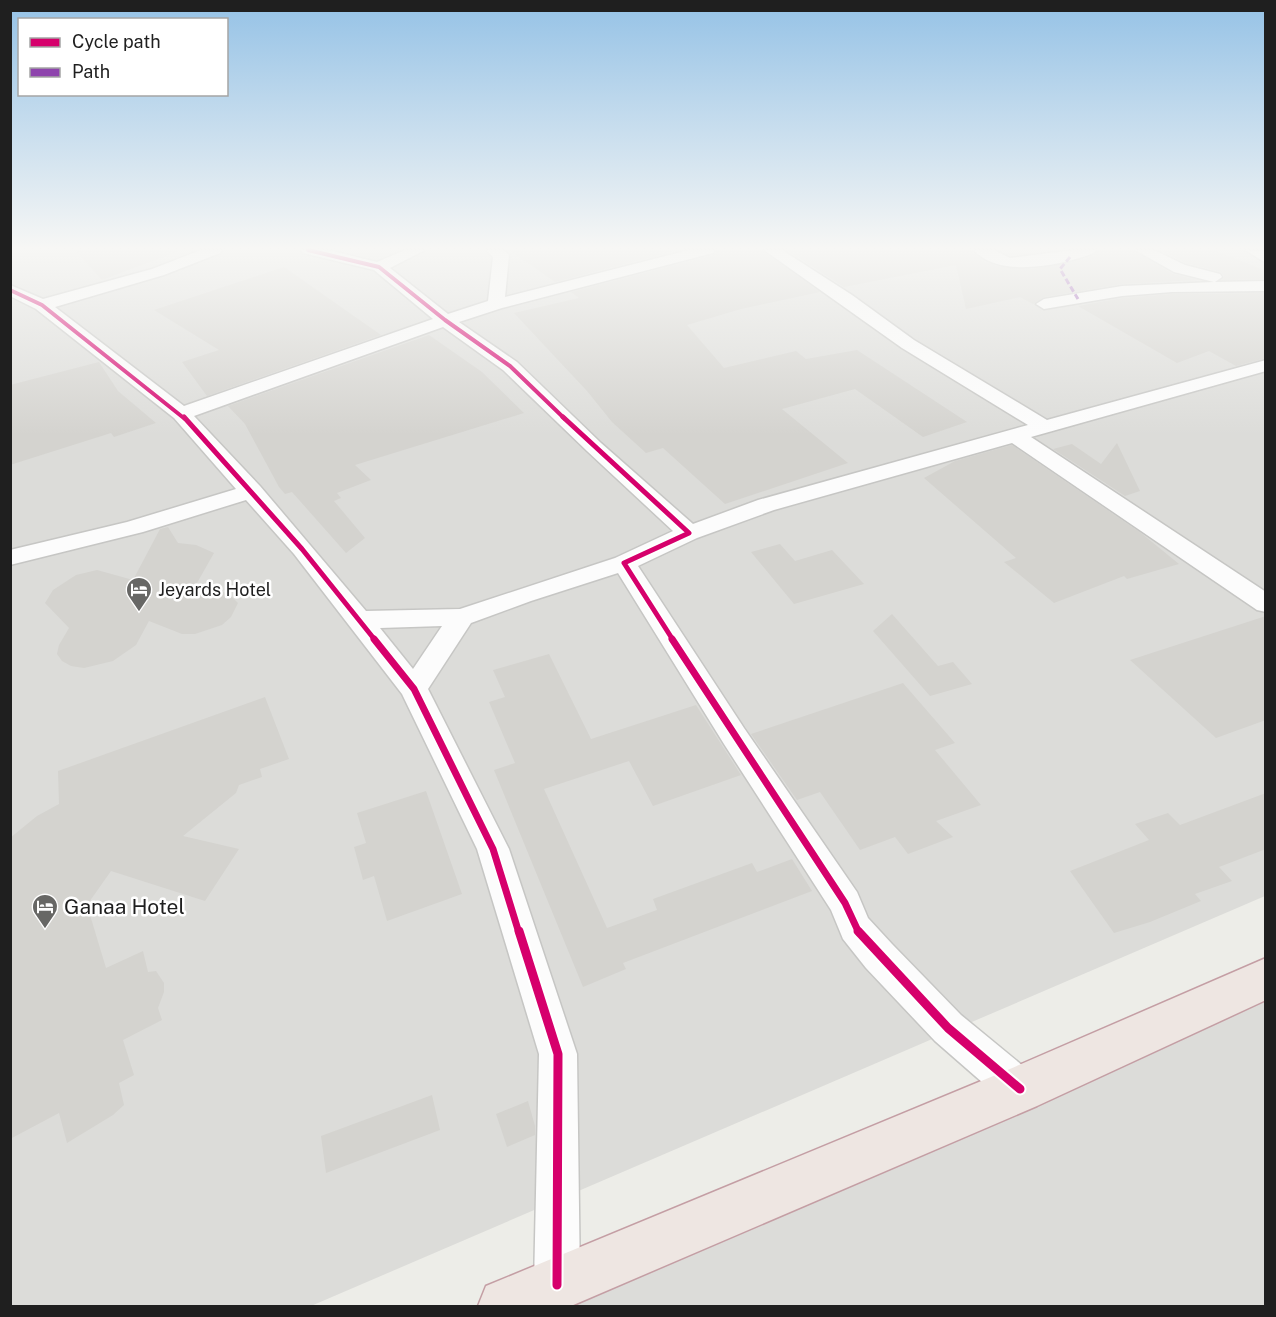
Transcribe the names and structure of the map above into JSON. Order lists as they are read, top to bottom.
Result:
{
  "places": {
    "hotel": ["Jeyards Hotel", "Ganaa Hotel"]
  },
  "legend": ["Cycle path", "Path"]
}
